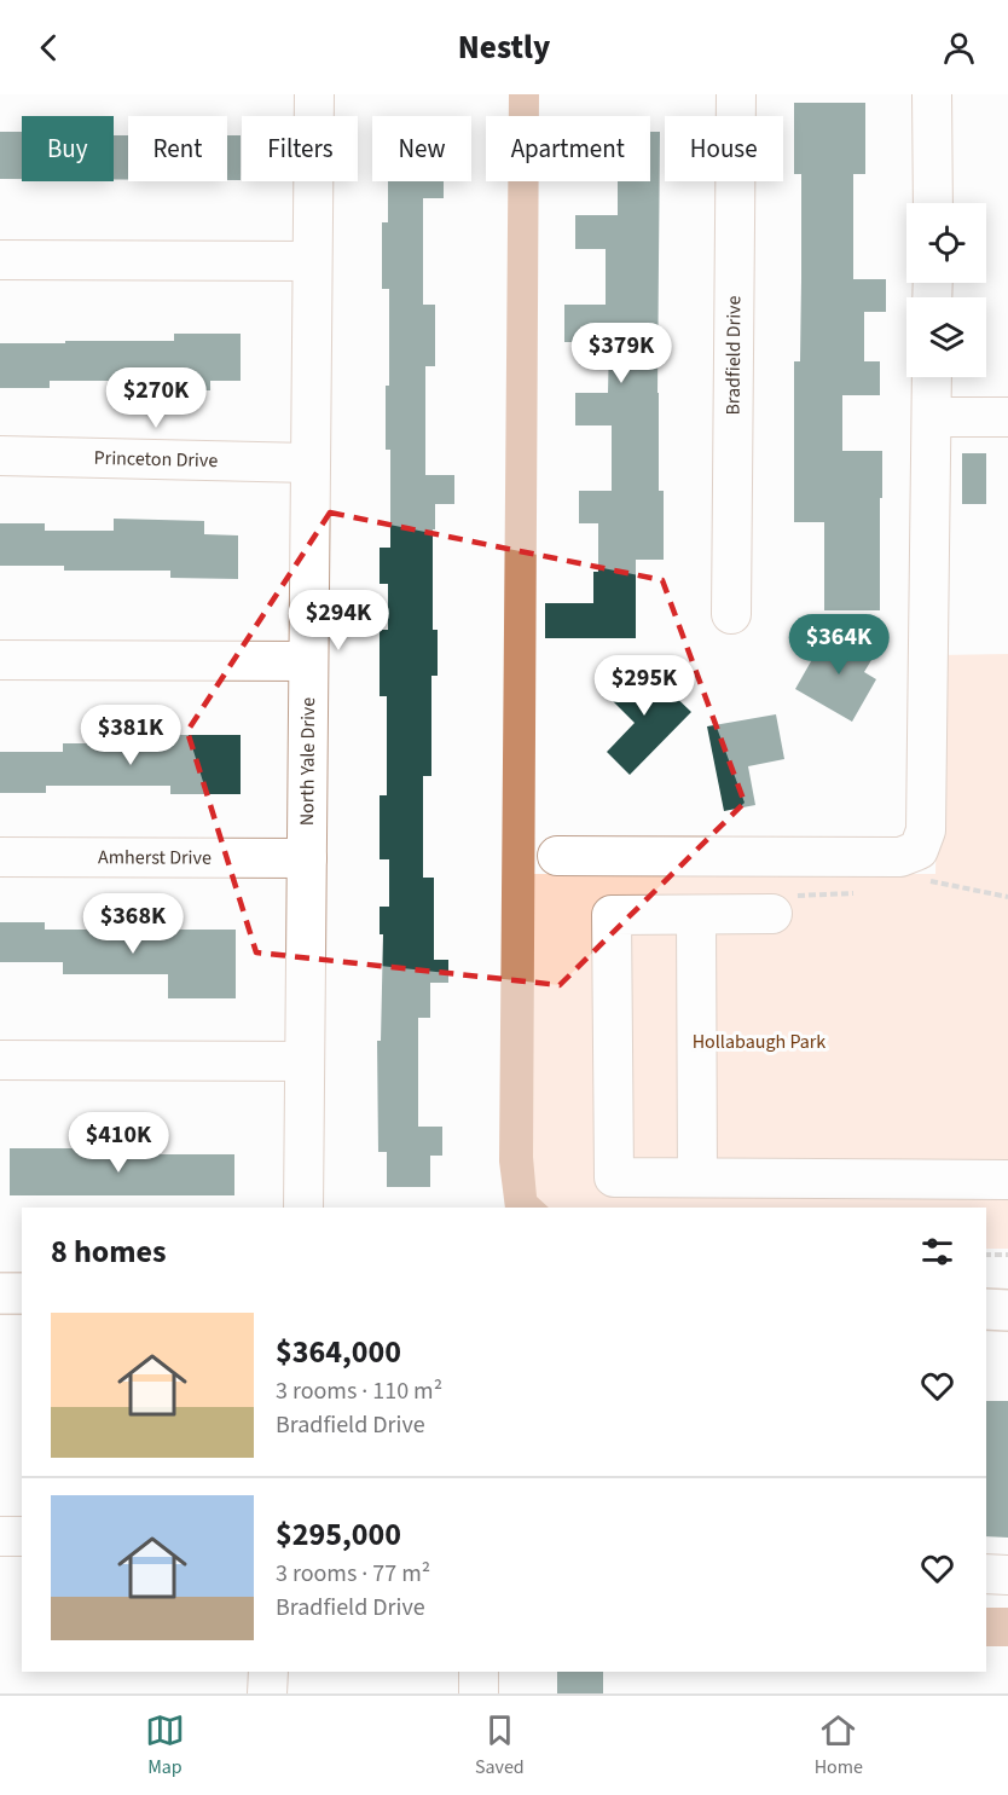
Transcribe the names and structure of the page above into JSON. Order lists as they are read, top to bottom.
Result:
{
  "streets": {
    "street": [
      "Bradfield Drive",
      "Princeton Drive",
      "North Yale Drive",
      "Amherst Drive"
    ]
  },
  "crossings": [
    ["Princeton Drive", "North Yale Drive"],
    ["North Yale Drive", "Amherst Drive"]
  ],
  "parks": ["Hollabaugh Park"],
  "page": {
    "header": "Nestly",
    "chip": [
      "Buy",
      "Rent",
      "Filters",
      "New",
      "Apartment",
      "House"
    ],
    "price": [
      "$379K",
      "$270K",
      "$294K",
      "$364K",
      "$295K",
      "$381K",
      "$368K",
      "$410K"
    ],
    "heading": "8 homes",
    "list": [
      {
        "name": "$364,000",
        "note": "3 rooms · 110 m² · Bradfield Drive"
      },
      {
        "name": "$295,000",
        "note": "3 rooms · 77 m² · Bradfield Drive"
      }
    ],
    "tabs": ["Map", "Saved", "Home"]
  }
}
